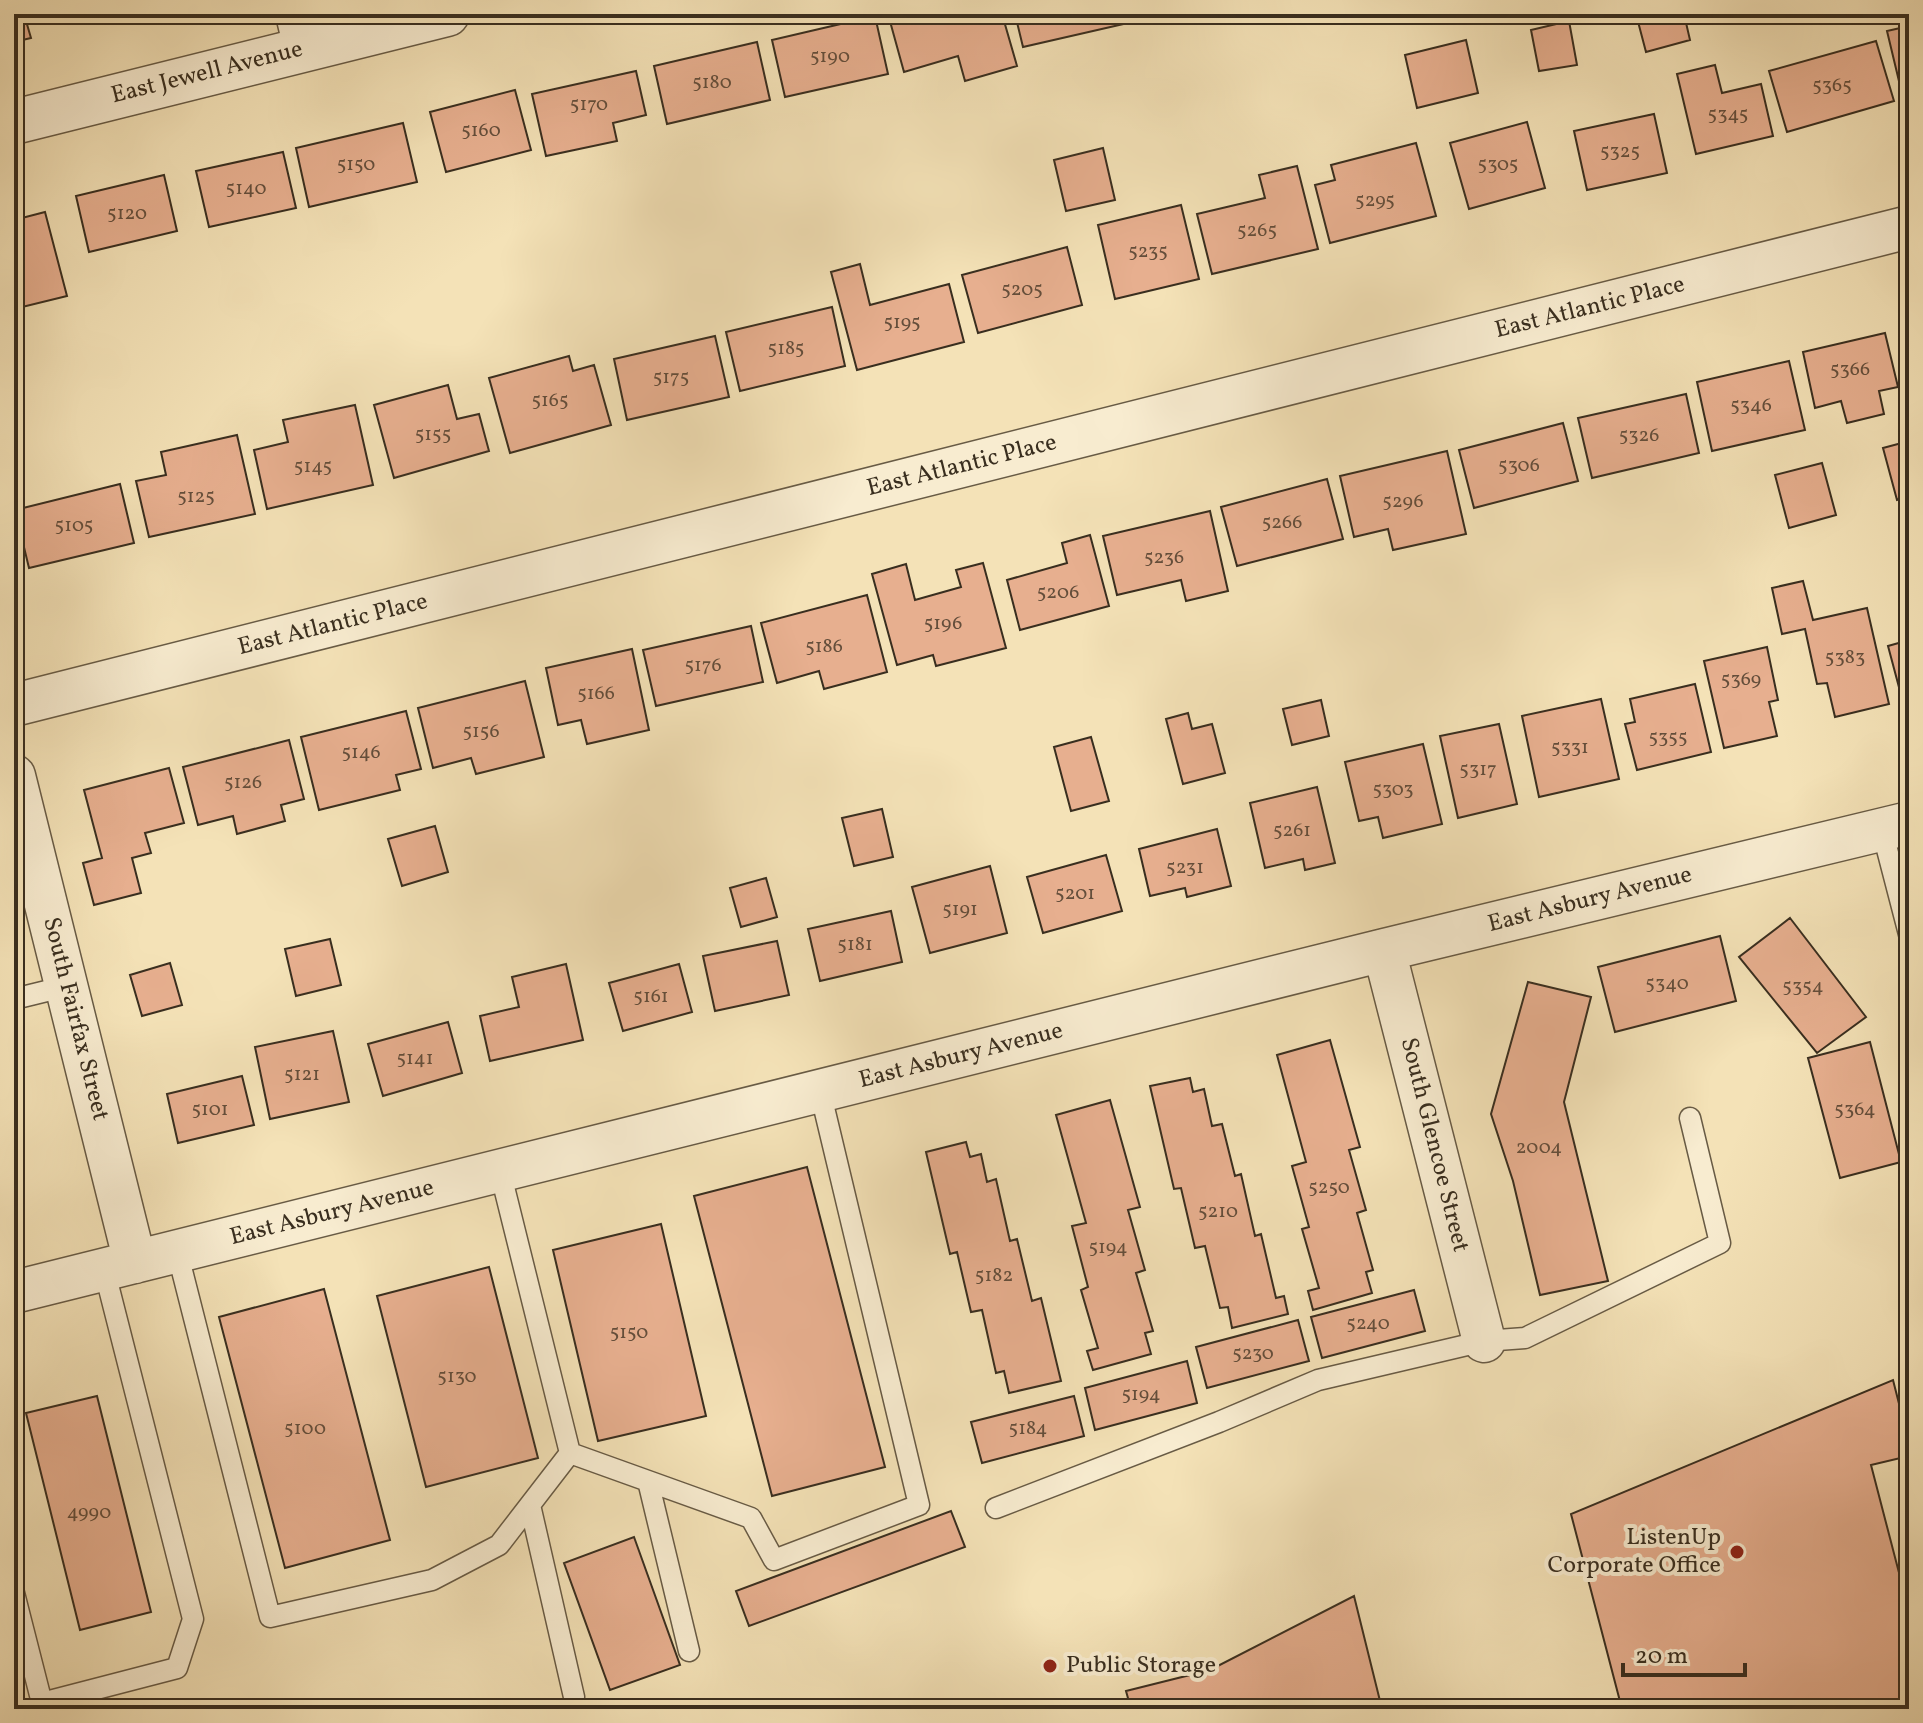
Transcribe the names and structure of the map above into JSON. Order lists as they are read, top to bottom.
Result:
{
  "streets": {
    "street": [
      "East Jewell Avenue",
      "East Atlantic Place",
      "East Asbury Avenue",
      "South Fairfax Street",
      "South Glencoe Street"
    ]
  },
  "crossings": [
    ["East Asbury Avenue", "South Fairfax Street"],
    ["East Asbury Avenue", "South Glencoe Street"]
  ],
  "places": ["ListenUp Corporate Office", "Public Storage"],
  "house_numbers": [
    "5190",
    "5180",
    "5365",
    "5170",
    "5345",
    "5160",
    "5325",
    "5150",
    "5305",
    "5140",
    "5295",
    "5120",
    "5265",
    "5235",
    "5205",
    "5195",
    "5185",
    "5366",
    "5175",
    "5165",
    "5346",
    "5155",
    "5326",
    "5306",
    "5145",
    "5125",
    "5296",
    "5266",
    "5105",
    "5236",
    "5206",
    "5196",
    "5186",
    "5383",
    "5176",
    "5369",
    "5166",
    "5156",
    "5355",
    "5331",
    "5146",
    "5317",
    "5126",
    "5303",
    "5261",
    "5231",
    "5201",
    "5191",
    "5181",
    "5340",
    "5354",
    "5161",
    "5141",
    "5121",
    "5101",
    "5364",
    "2004",
    "5250",
    "5210",
    "5194",
    "5182",
    "5240",
    "5150",
    "5230",
    "5130",
    "5194",
    "5100",
    "5184",
    "4990"
  ],
  "scale_bar": "20 m"
}
